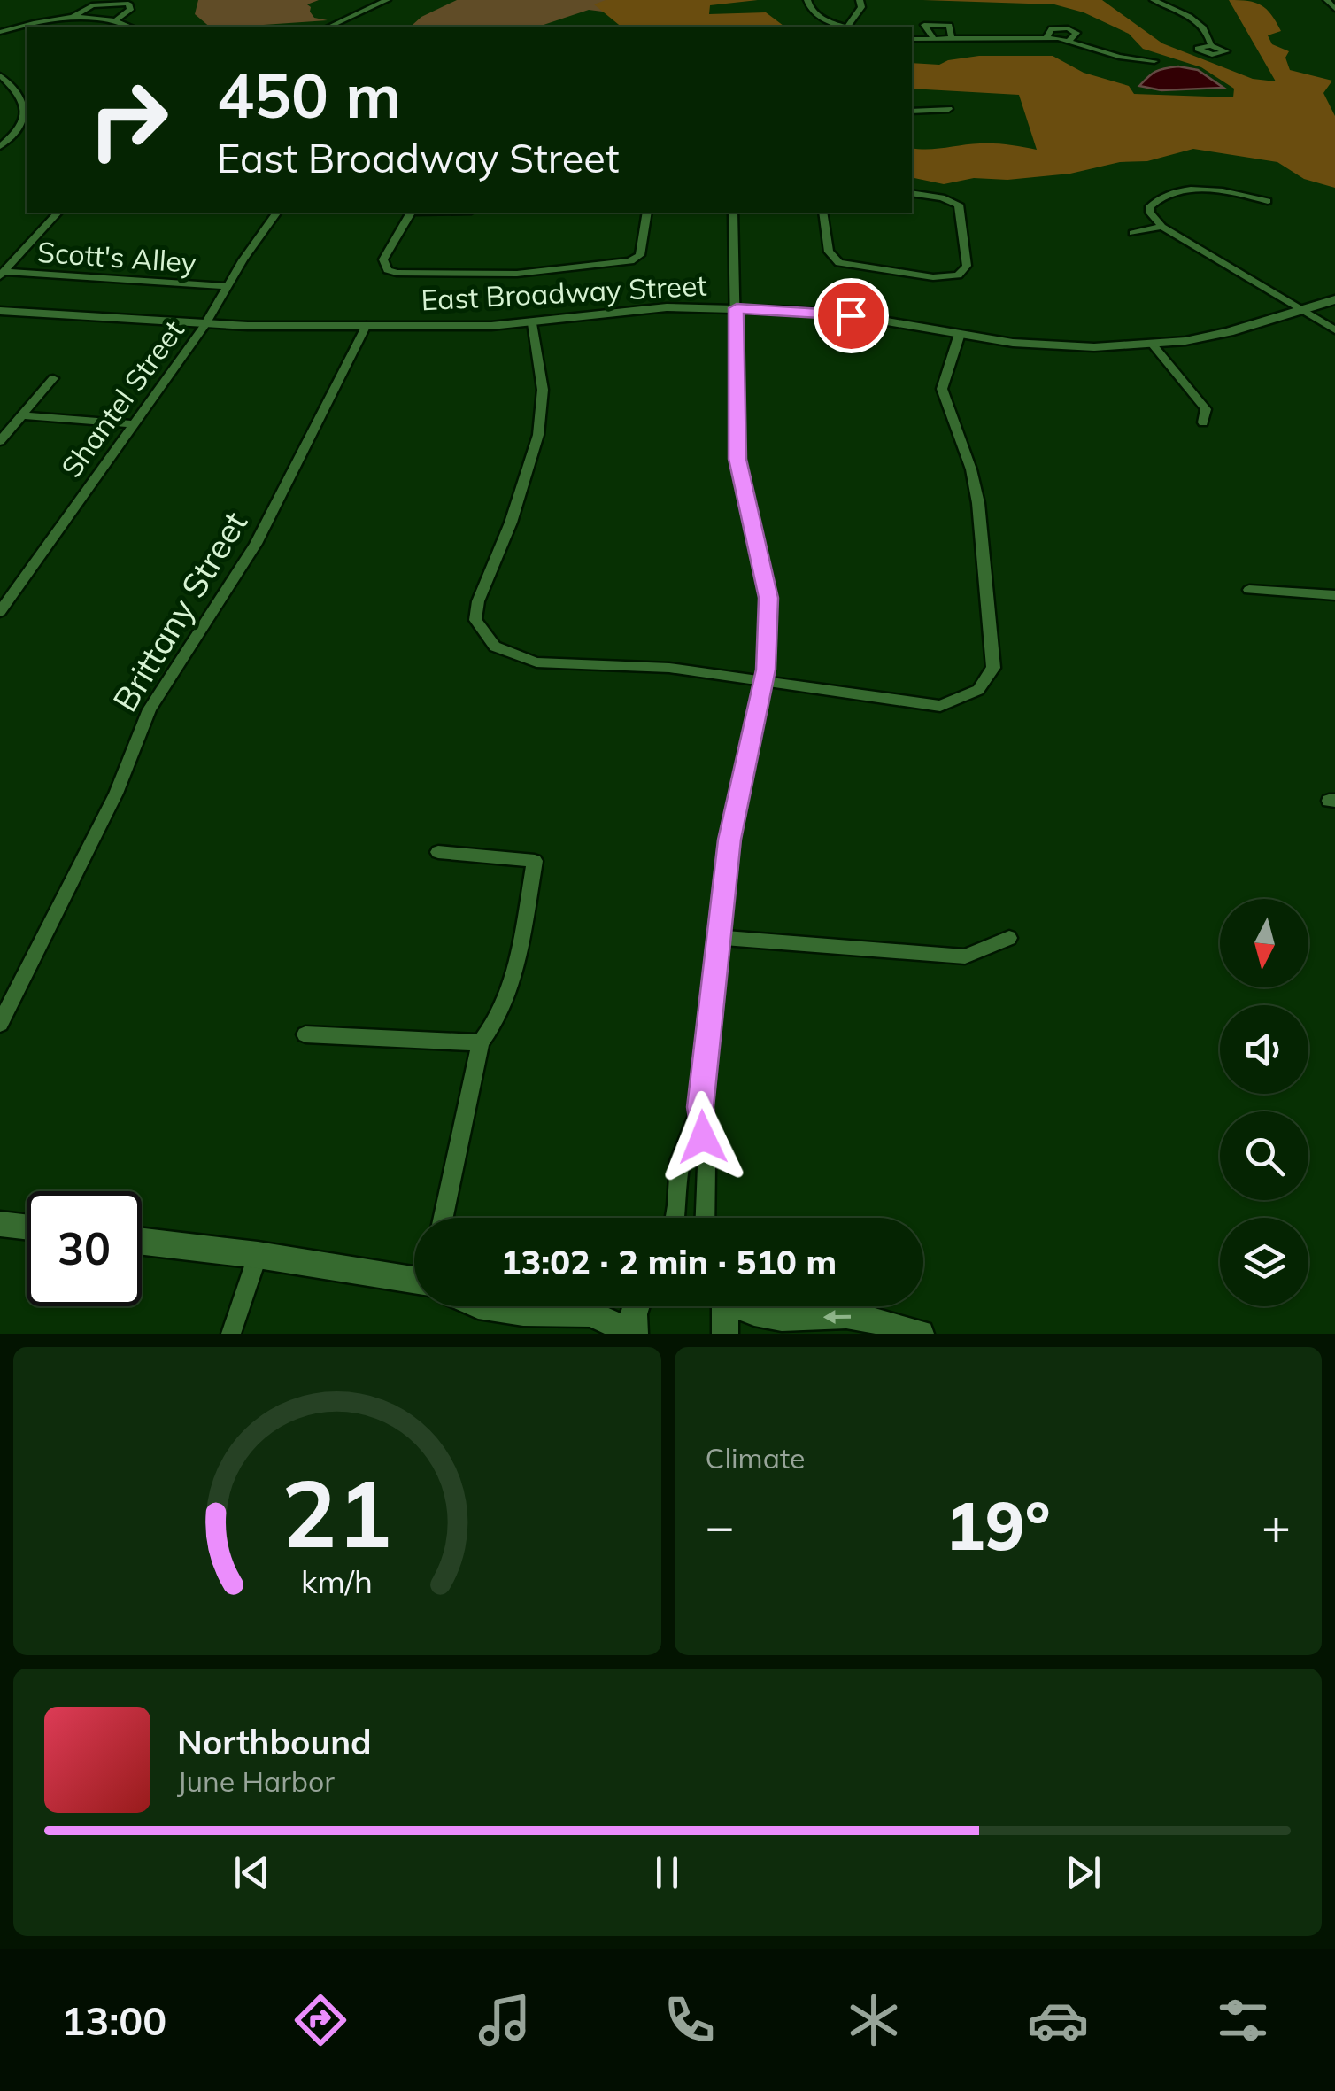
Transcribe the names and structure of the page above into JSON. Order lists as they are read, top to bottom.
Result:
{
  "streets": {
    "street": [
      "Scott's Alley",
      "East Broadway Street",
      "Shantel Street",
      "Brittany Street"
    ]
  },
  "crossings": [
    ["Scott's Alley", "Shantel Street"],
    ["East Broadway Street", "Shantel Street"],
    ["East Broadway Street", "Brittany Street"]
  ],
  "north": "bottom",
  "page": {
    "turn": ["450 m", "East Broadway Street"],
    "limit": "30",
    "trip": "13:02 · 2 min · 510 m",
    "tile": "Climate",
    "heat": ["−", "19°", "+"],
    "song": ["Northbound", "June Harbor"],
    "tabs": "13:00",
    "gauge": ["21", "km/h"]
  }
}
